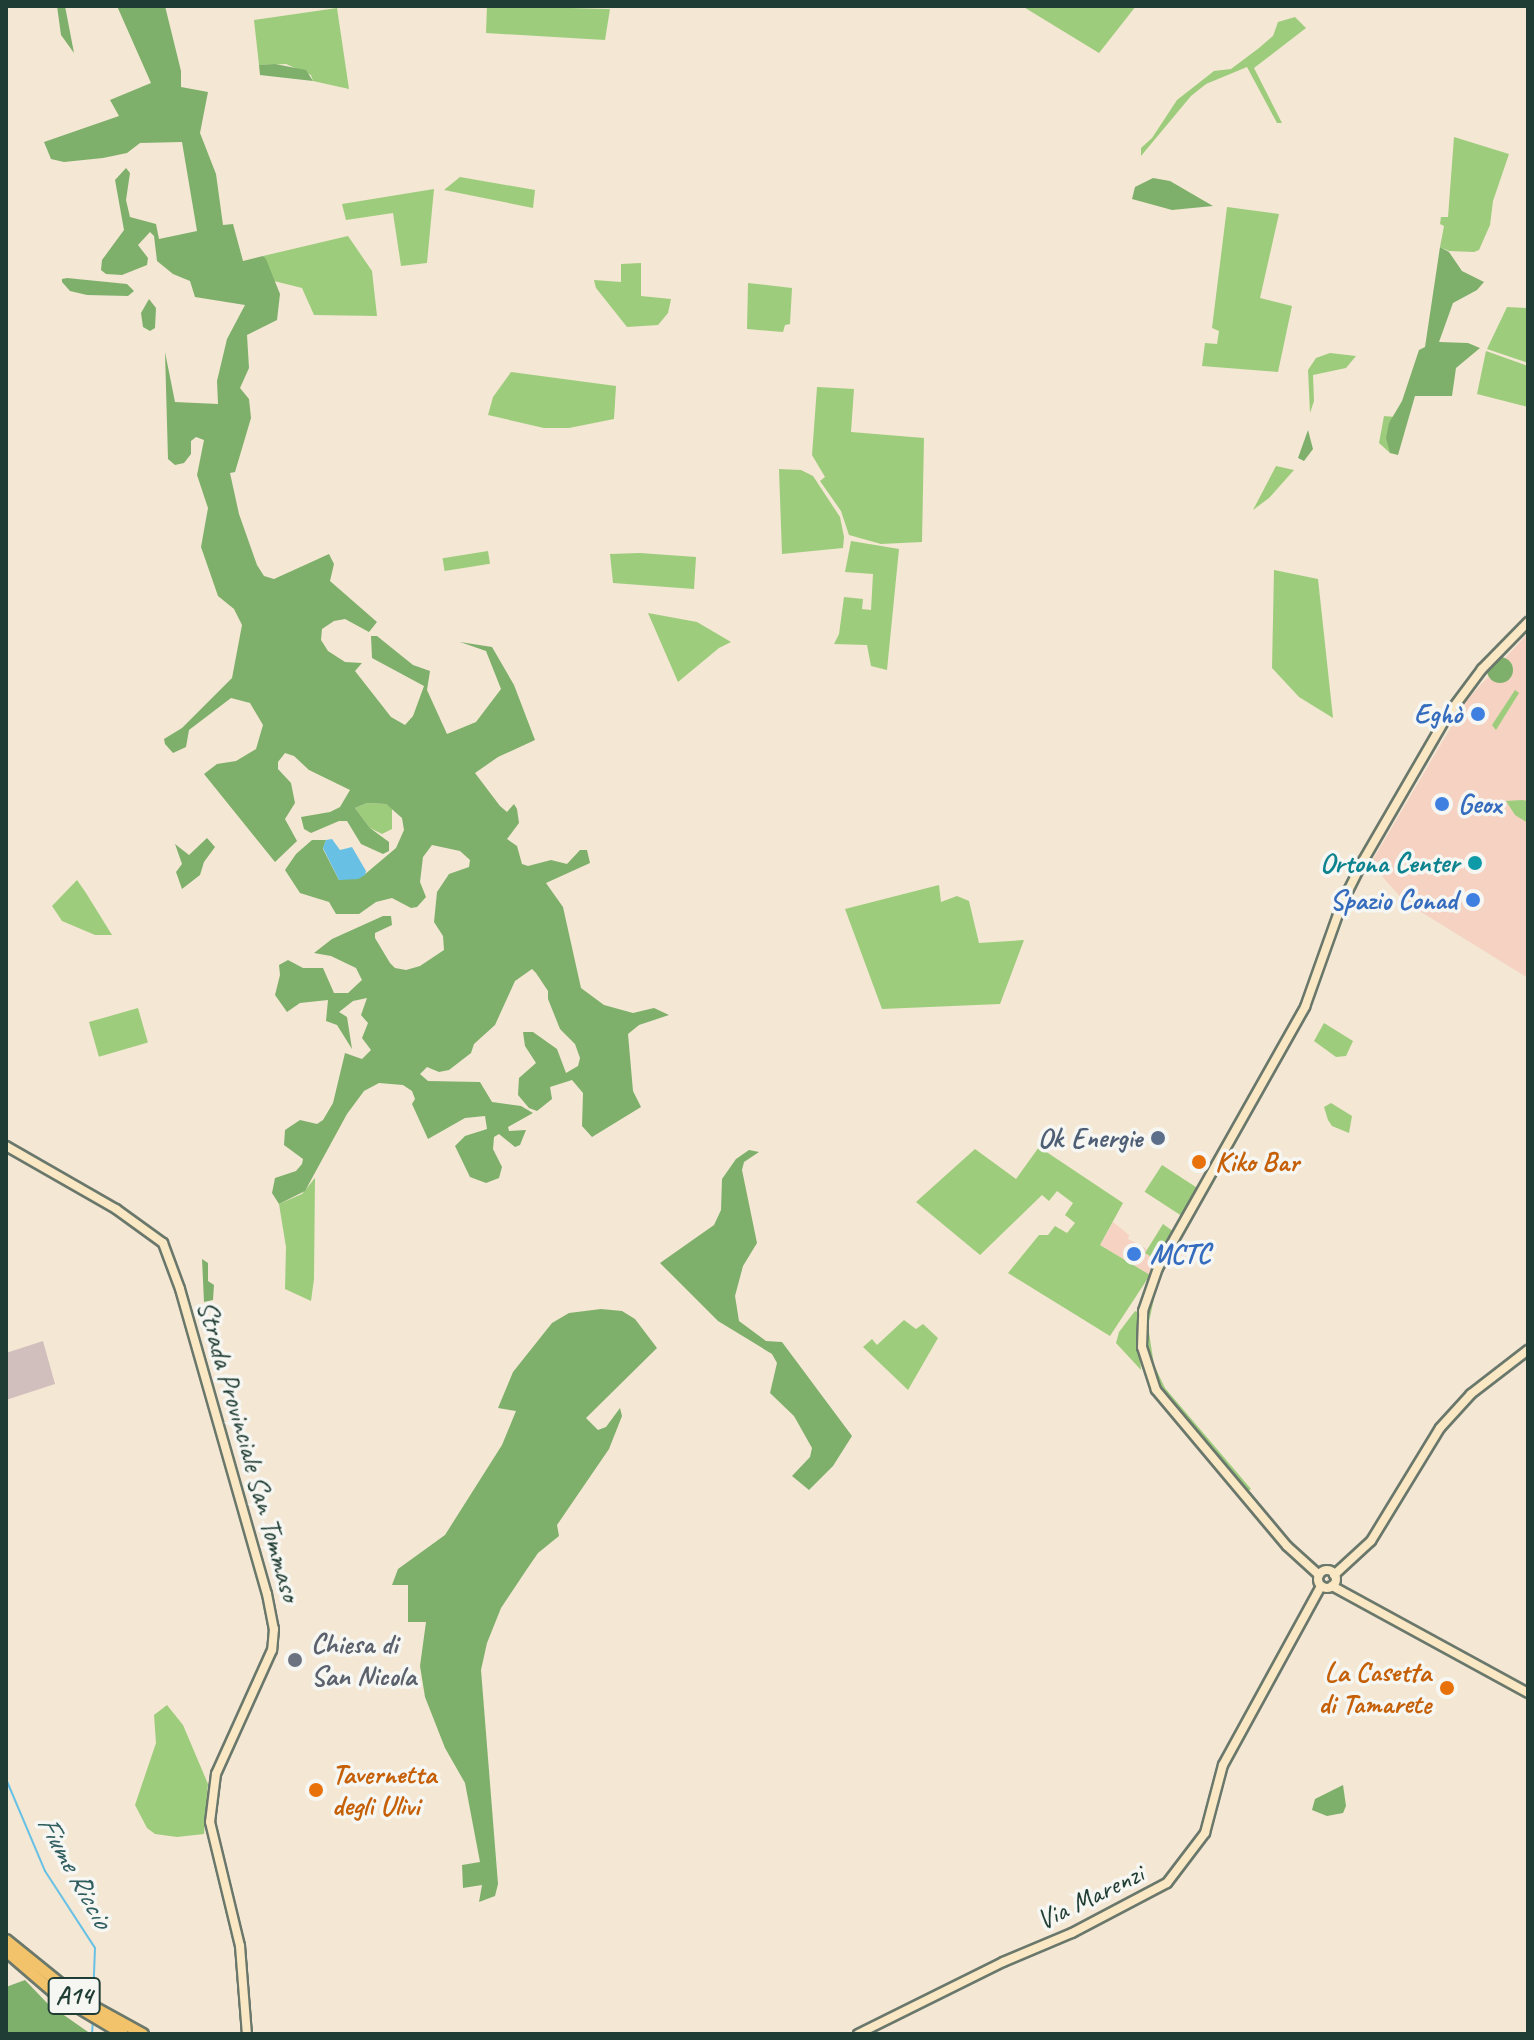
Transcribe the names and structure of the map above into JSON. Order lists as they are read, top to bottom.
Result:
{
  "streets": {
    "highway": ["A14"],
    "main road": ["Strada Provinciale San Tommaso", "Via Marenzi"]
  },
  "water": ["Fiume Riccio"],
  "places": [
    "Eghò",
    "Geox",
    "Ortona Center",
    "Spazio Conad",
    "Ok Energie",
    "Kiko Bar",
    "MCTC",
    "Chiesa di San Nicola",
    "La Casetta di Tamarete",
    "Tavernetta degli Ulivi"
  ]
}
